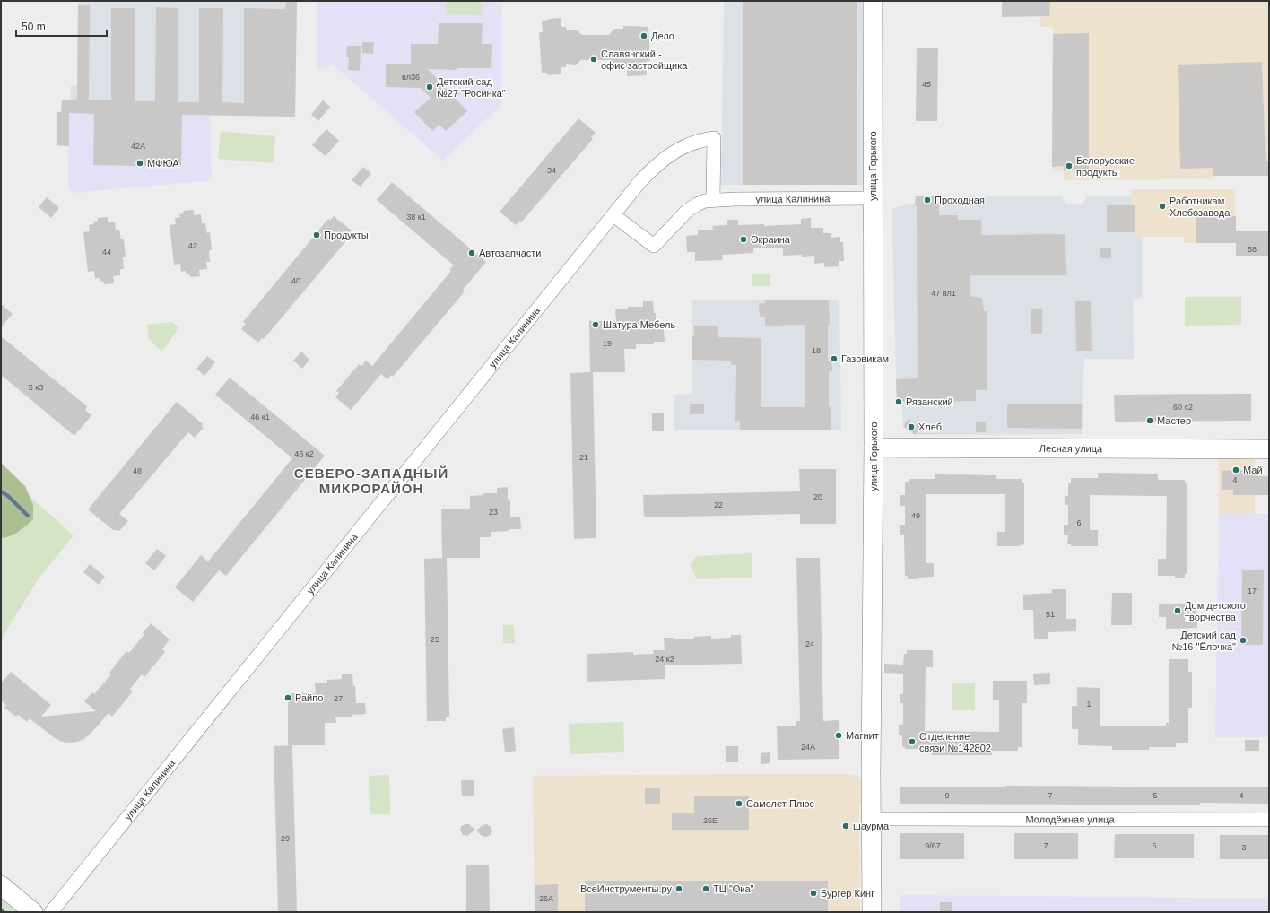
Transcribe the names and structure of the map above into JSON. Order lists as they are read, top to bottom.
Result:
{
  "streets": {
    "street": [
      "улица Горького",
      "улица Калинина",
      "Лесная улица",
      "Молодёжная улица"
    ]
  },
  "crossings": [
    ["улица Горького", "улица Калинина"],
    ["улица Горького", "Лесная улица"],
    ["улица Горького", "Молодёжная улица"]
  ],
  "districts": ["СЕВЕРО-ЗАПАДНЫЙ МИКРОРАЙОН"],
  "places": [
    "Дело",
    "Славянский - офис застройщика",
    "Детский сад №27 \"Росинка\"",
    "МФЮА",
    "Белорусские продукты",
    "Проходная",
    "Работникам Хлебозавода",
    "Продукты",
    "Окраина",
    "Автозапчасти",
    "Шатура Мебель",
    "Газовикам",
    "Рязанский",
    "Мастер",
    "Хлеб",
    "Май",
    "Дом детского творчества",
    "Детский сад №16 \"Ёлочка\"",
    "Райпо",
    "Магнит",
    "Отделение связи №142802",
    "Самолет Плюс",
    "шаурма",
    "ВсеИнструменты.ру",
    "ТЦ \"Ока\"",
    "Бургер Кинг"
  ],
  "house_numbers": [
    "вл36",
    "45",
    "42А",
    "34",
    "38 к1",
    "42",
    "58",
    "44",
    "40",
    "47 вл1",
    "19",
    "18",
    "5 к3",
    "60 с2",
    "46 к1",
    "46 к2",
    "21",
    "48",
    "4",
    "20",
    "22",
    "23",
    "49",
    "6",
    "17",
    "51",
    "25",
    "24",
    "24 к2",
    "27",
    "1",
    "24А",
    "9",
    "7",
    "5",
    "4",
    "26Е",
    "29",
    "9/67",
    "7",
    "5",
    "3",
    "26А"
  ],
  "scale_bar": "50 m"
}
